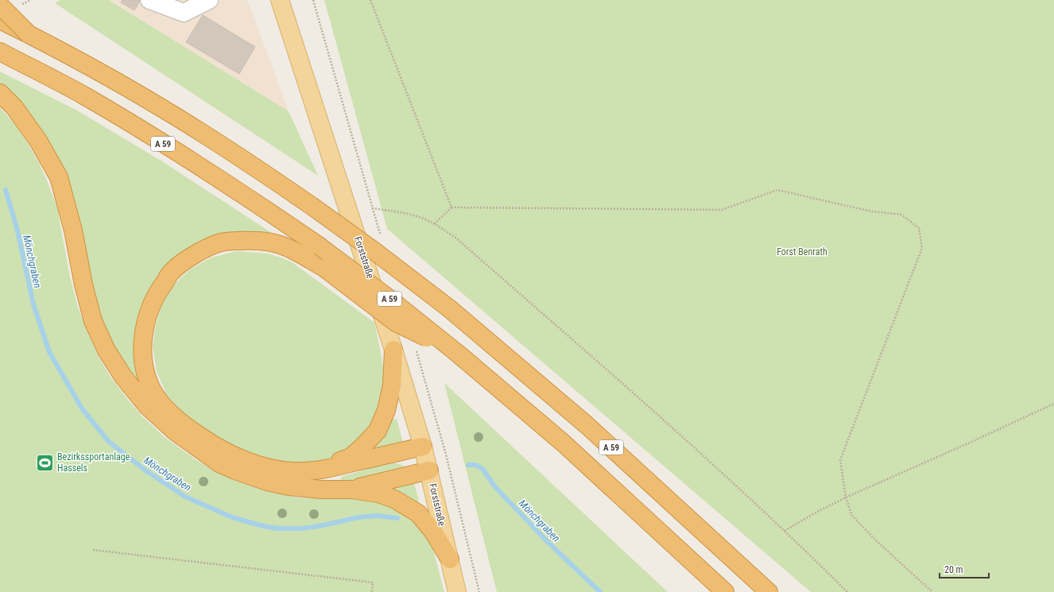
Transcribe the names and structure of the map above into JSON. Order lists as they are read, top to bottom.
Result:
{
  "streets": {
    "highway": ["A 59"],
    "main road": ["Forststraße"]
  },
  "water": ["Mönchgraben"],
  "parks": ["Forst Benrath"],
  "places": {
    "sports": ["Bezirkssportanlage Hassels"]
  },
  "scale_bar": "20 m"
}
